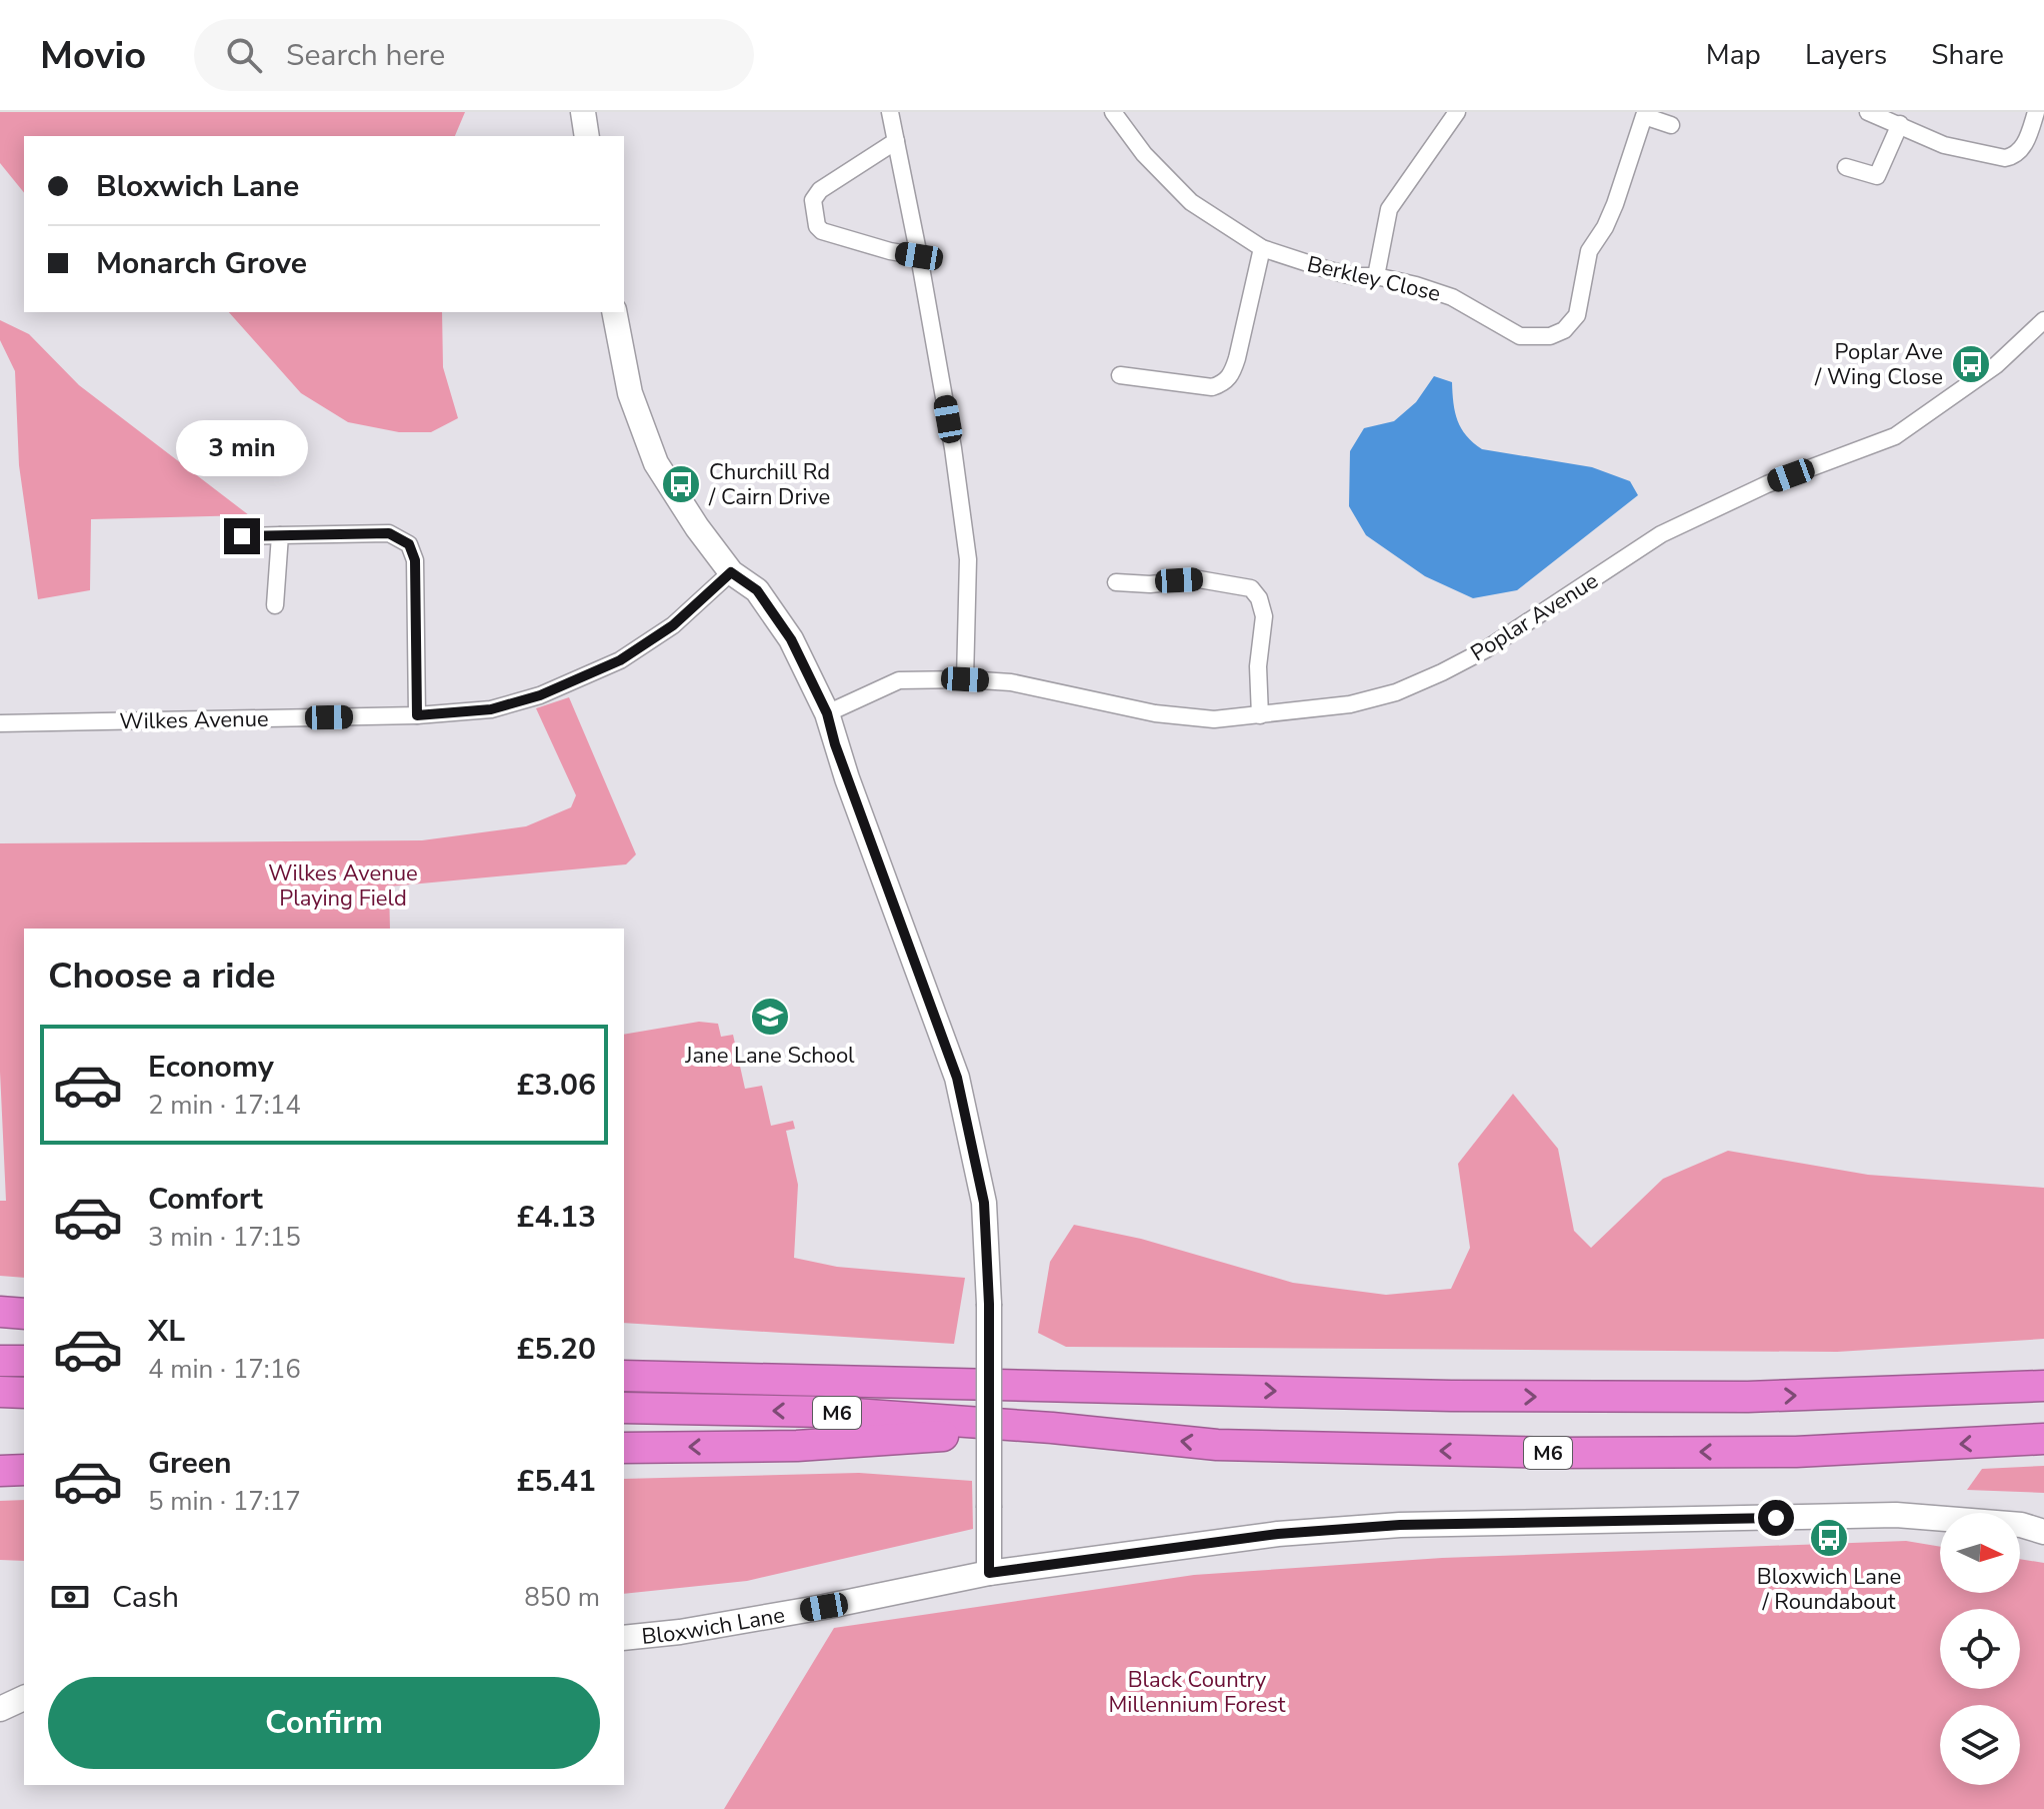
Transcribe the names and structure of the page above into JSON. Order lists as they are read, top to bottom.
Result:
{
  "streets": {
    "highway": ["M6"],
    "street": [
      "Berkley Close",
      "Poplar Avenue",
      "Wilkes Avenue",
      "Bloxwich Lane"
    ]
  },
  "parks": ["Wilkes Avenue Playing Field", "Black Country Millennium Forest"],
  "places": {
    "bus stop": ["Poplar Ave / Wing Close", "Churchill Rd / Cairn Drive", "Bloxwich Lane / Roundabout"],
    "school or university": ["Jane Lane School"]
  },
  "north": "right",
  "page": {
    "header": "Movio",
    "search": "Search here",
    "nav": ["Map", "Layers", "Share"],
    "banner": ["Bloxwich Lane", "Monarch Grove"],
    "bubble": "3 min",
    "heading": "Choose a ride",
    "list": [
      {
        "name": "Economy",
        "note": "2 min · 17:14",
        "value": "£3.06"
      },
      {
        "name": "Comfort",
        "note": "3 min · 17:15",
        "value": "£4.13"
      },
      {
        "name": "XL",
        "note": "4 min · 17:16",
        "value": "£5.20"
      },
      {
        "name": "Green",
        "note": "5 min · 17:17",
        "value": "£5.41"
      }
    ],
    "pay": ["Cash", "850 m"],
    "buttons": "Confirm"
  }
}
